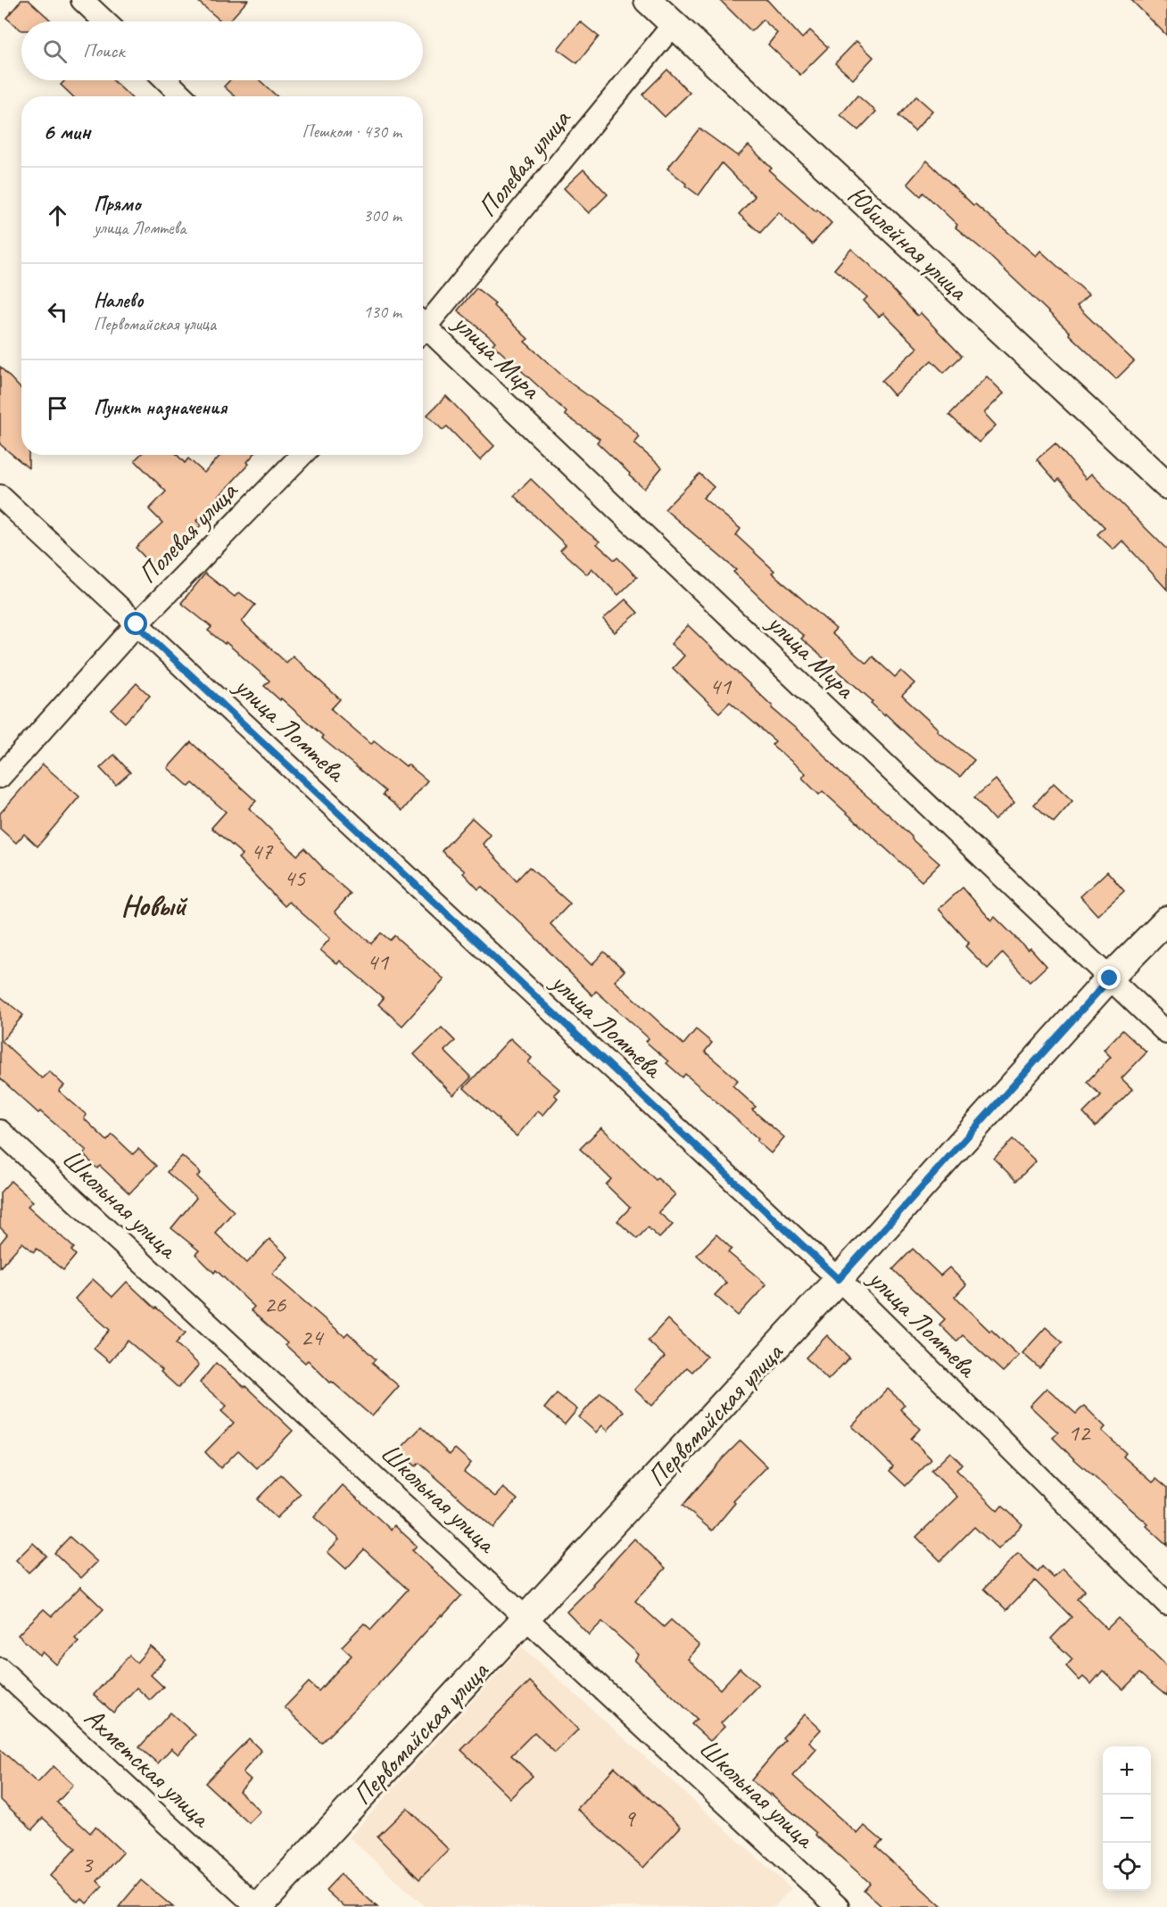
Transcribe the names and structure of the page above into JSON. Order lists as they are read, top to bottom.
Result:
{
  "streets": {
    "street": [
      "Полевая улица",
      "Юбилейная улица",
      "улица Мира",
      "улица Ломтева",
      "Школьная улица",
      "Первомайская улица",
      "Ахметская улица"
    ]
  },
  "crossings": [
    ["Полевая улица", "Юбилейная улица"],
    ["Полевая улица", "улица Ломтева"],
    ["улица Мира", "Первомайская улица"],
    ["улица Ломтева", "Первомайская улица"],
    ["Школьная улица", "Первомайская улица"],
    ["Первомайская улица", "Ахметская улица"]
  ],
  "districts": ["Новый"],
  "house_numbers": [
    "41",
    "47",
    "45",
    "41",
    "26",
    "24",
    "12",
    "9",
    "3"
  ],
  "page": {
    "search": "Поиск",
    "heading": ["6 мин", "Пешком · 430 m"],
    "list": [
      ["Прямо", "улица Ломтева", "300 m"],
      ["Налево", "Первомайская улица", "130 m"],
      "Пункт назначения"
    ],
    "map_buttons": ["+", "−"]
  }
}
